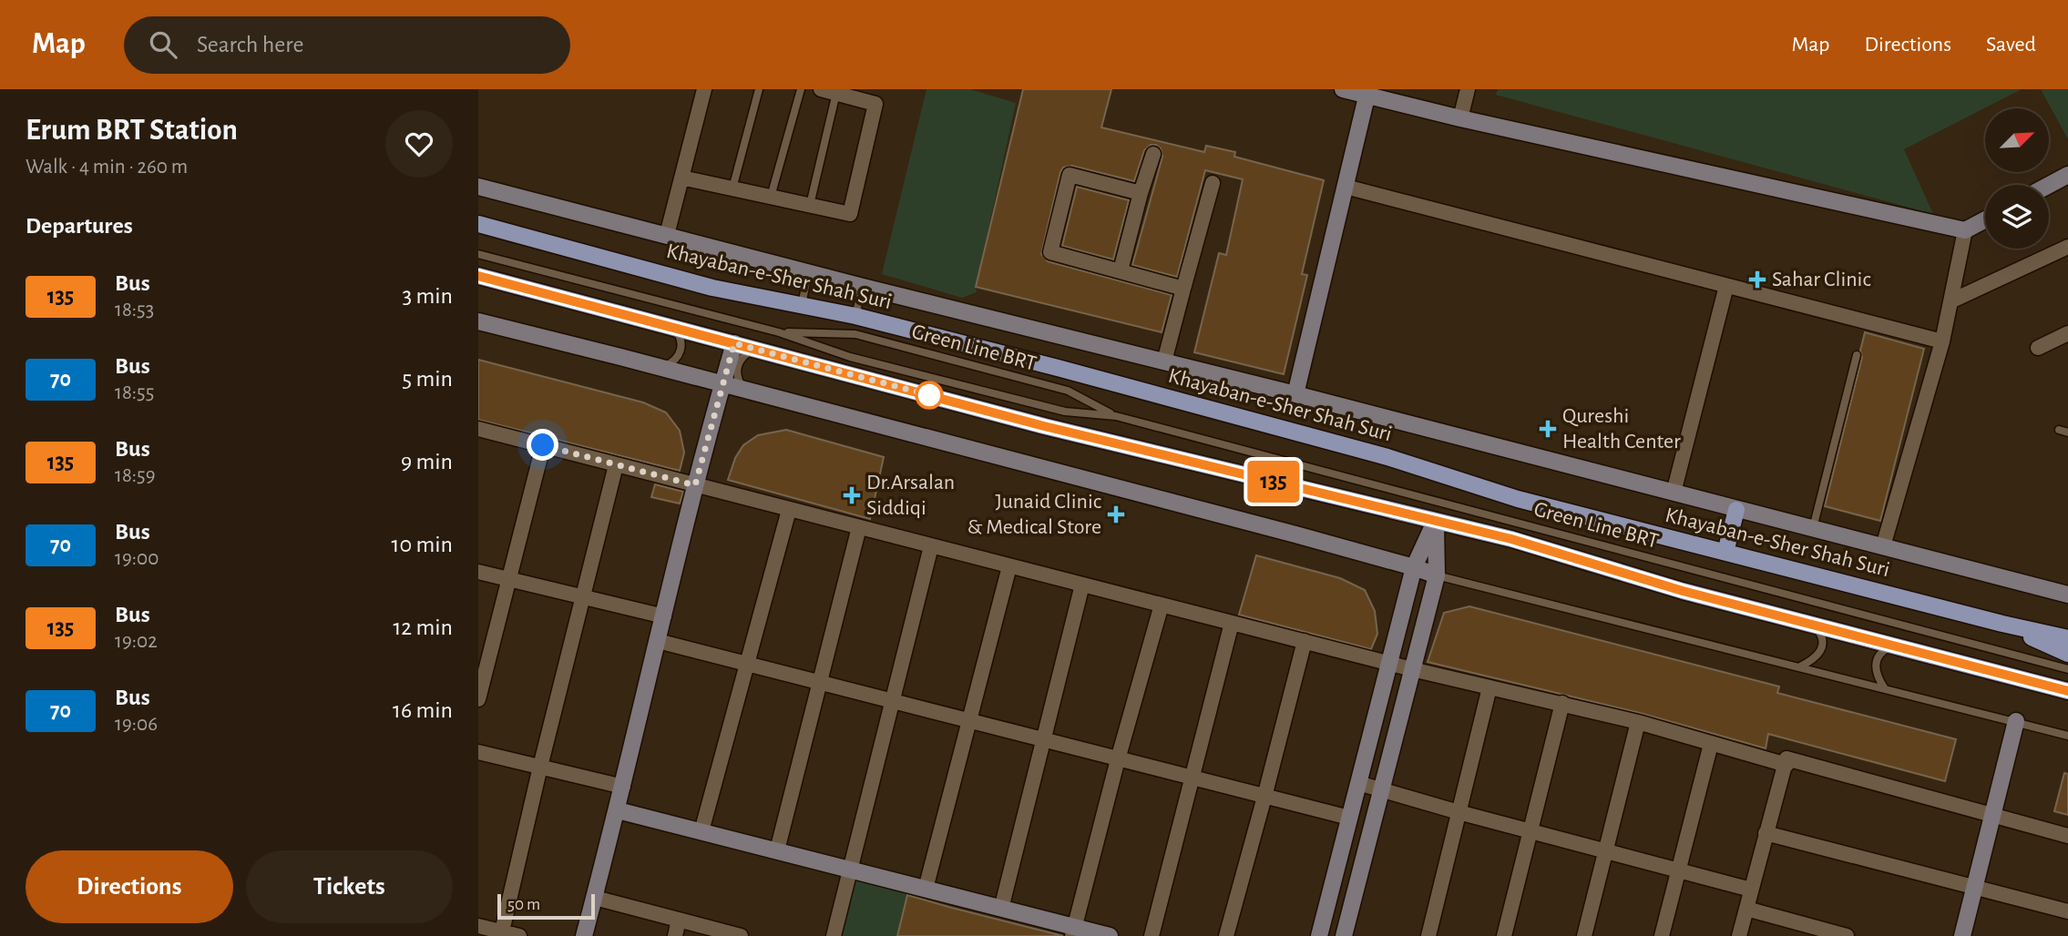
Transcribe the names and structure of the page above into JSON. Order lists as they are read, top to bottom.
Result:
{
  "streets": {
    "main road": ["Khayaban-e-Sher Shah Suri"],
    "lane": ["Green Line BRT"]
  },
  "places": {
    "health": [
      "Sahar Clinic",
      "Qureshi Health Center",
      "Dr.Arsalan Siddiqi",
      "Junaid Clinic & Medical Store"
    ]
  },
  "lines": ["bus line 135"],
  "scale_bar": "50 m",
  "north": "top right",
  "page": {
    "header": "Map",
    "search": "Search here",
    "nav": ["Map", "Directions", "Saved"],
    "heading": [
      ["Erum BRT Station", "Walk · 4 min · 260 m"],
      "Departures"
    ],
    "on_map": "135",
    "list": [
      {
        "mark": "135",
        "name": "Bus",
        "note": "18:53",
        "value": "3 min"
      },
      {
        "mark": "70",
        "name": "Bus",
        "note": "18:55",
        "value": "5 min"
      },
      {
        "mark": "135",
        "name": "Bus",
        "note": "18:59",
        "value": "9 min"
      },
      {
        "mark": "70",
        "name": "Bus",
        "note": "19:00",
        "value": "10 min"
      },
      {
        "mark": "135",
        "name": "Bus",
        "note": "19:02",
        "value": "12 min"
      },
      {
        "mark": "70",
        "name": "Bus",
        "note": "19:06",
        "value": "16 min"
      }
    ],
    "buttons": ["Directions", "Tickets"],
    "scale": "50 m"
  }
}
